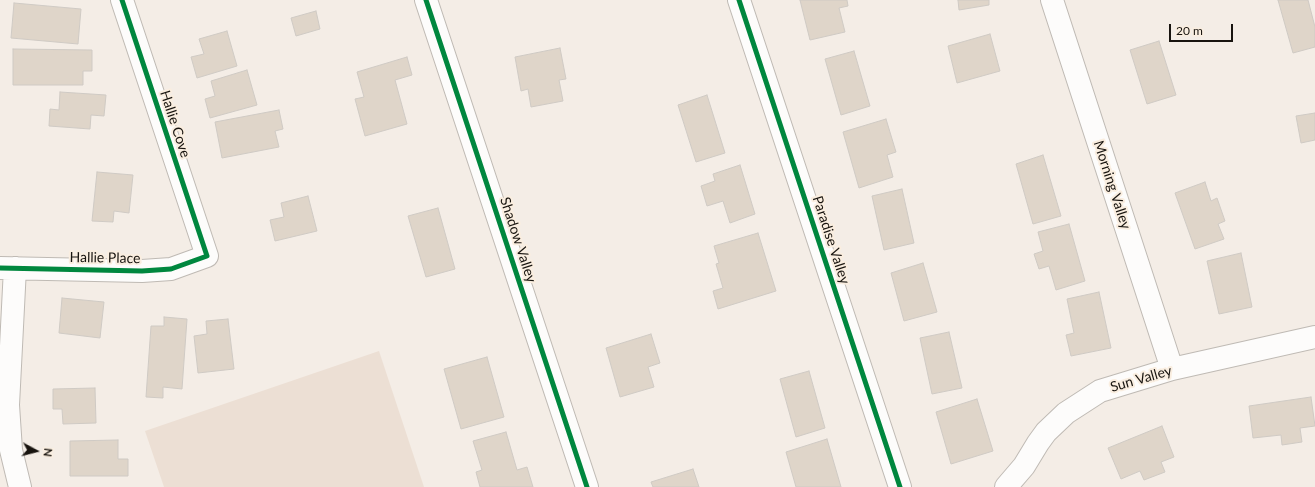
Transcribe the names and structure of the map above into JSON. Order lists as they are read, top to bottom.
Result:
{
  "streets": {
    "street": [
      "Hallie Cove",
      "Morning Valley",
      "Shadow Valley",
      "Paradise Valley",
      "Hallie Place",
      "Sun Valley"
    ]
  },
  "crossings": [
    ["Hallie Cove", "Hallie Place"],
    ["Morning Valley", "Sun Valley"]
  ],
  "scale_bar": "20 m",
  "north": "right"
}
